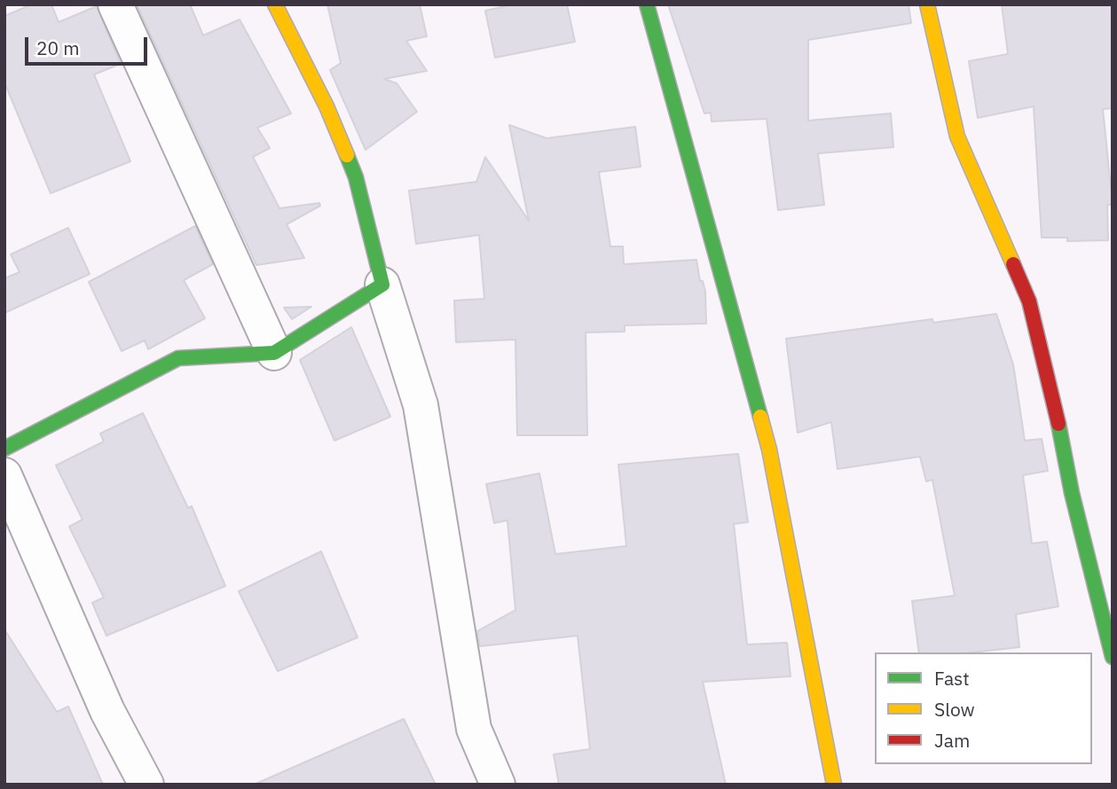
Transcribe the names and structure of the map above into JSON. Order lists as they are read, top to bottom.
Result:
{
  "legend": ["Fast", "Slow", "Jam"],
  "scale_bar": "20 m"
}
